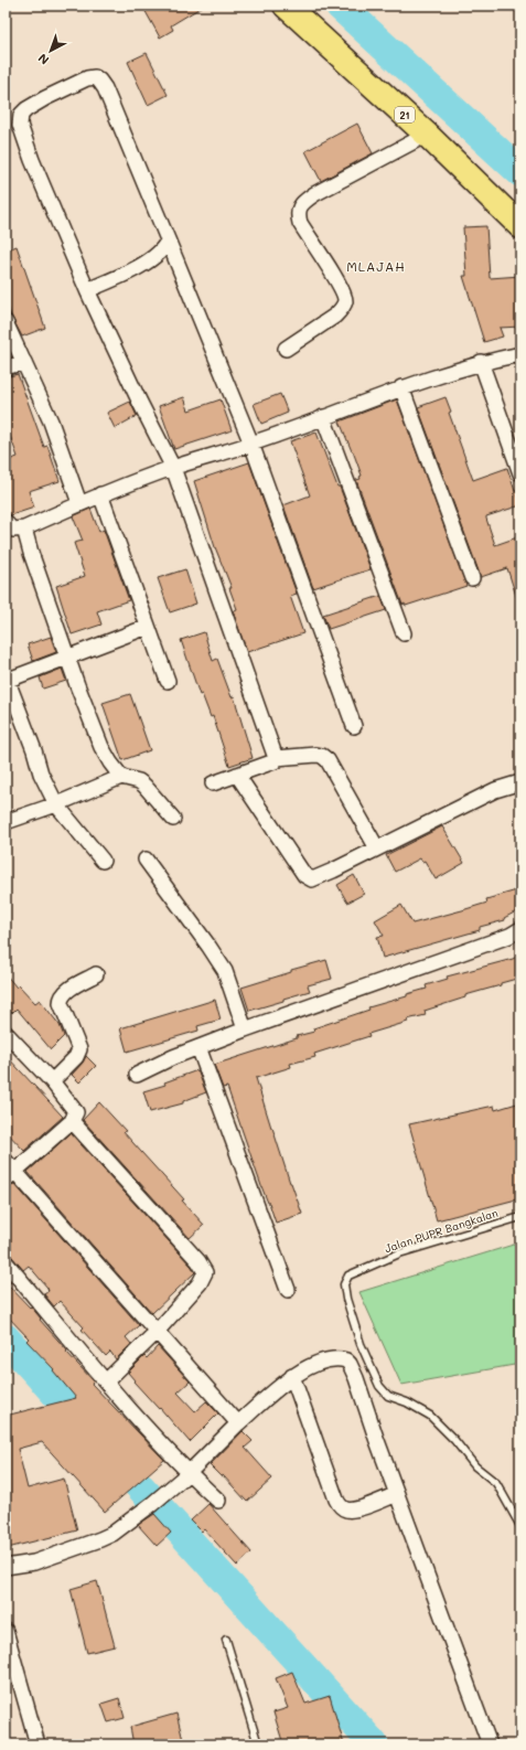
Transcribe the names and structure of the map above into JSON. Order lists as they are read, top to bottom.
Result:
{
  "streets": {
    "highway": ["21"],
    "lane": ["Jalan PUPR Bangkalan"]
  },
  "districts": ["MLAJAH"],
  "north": "bottom left"
}
